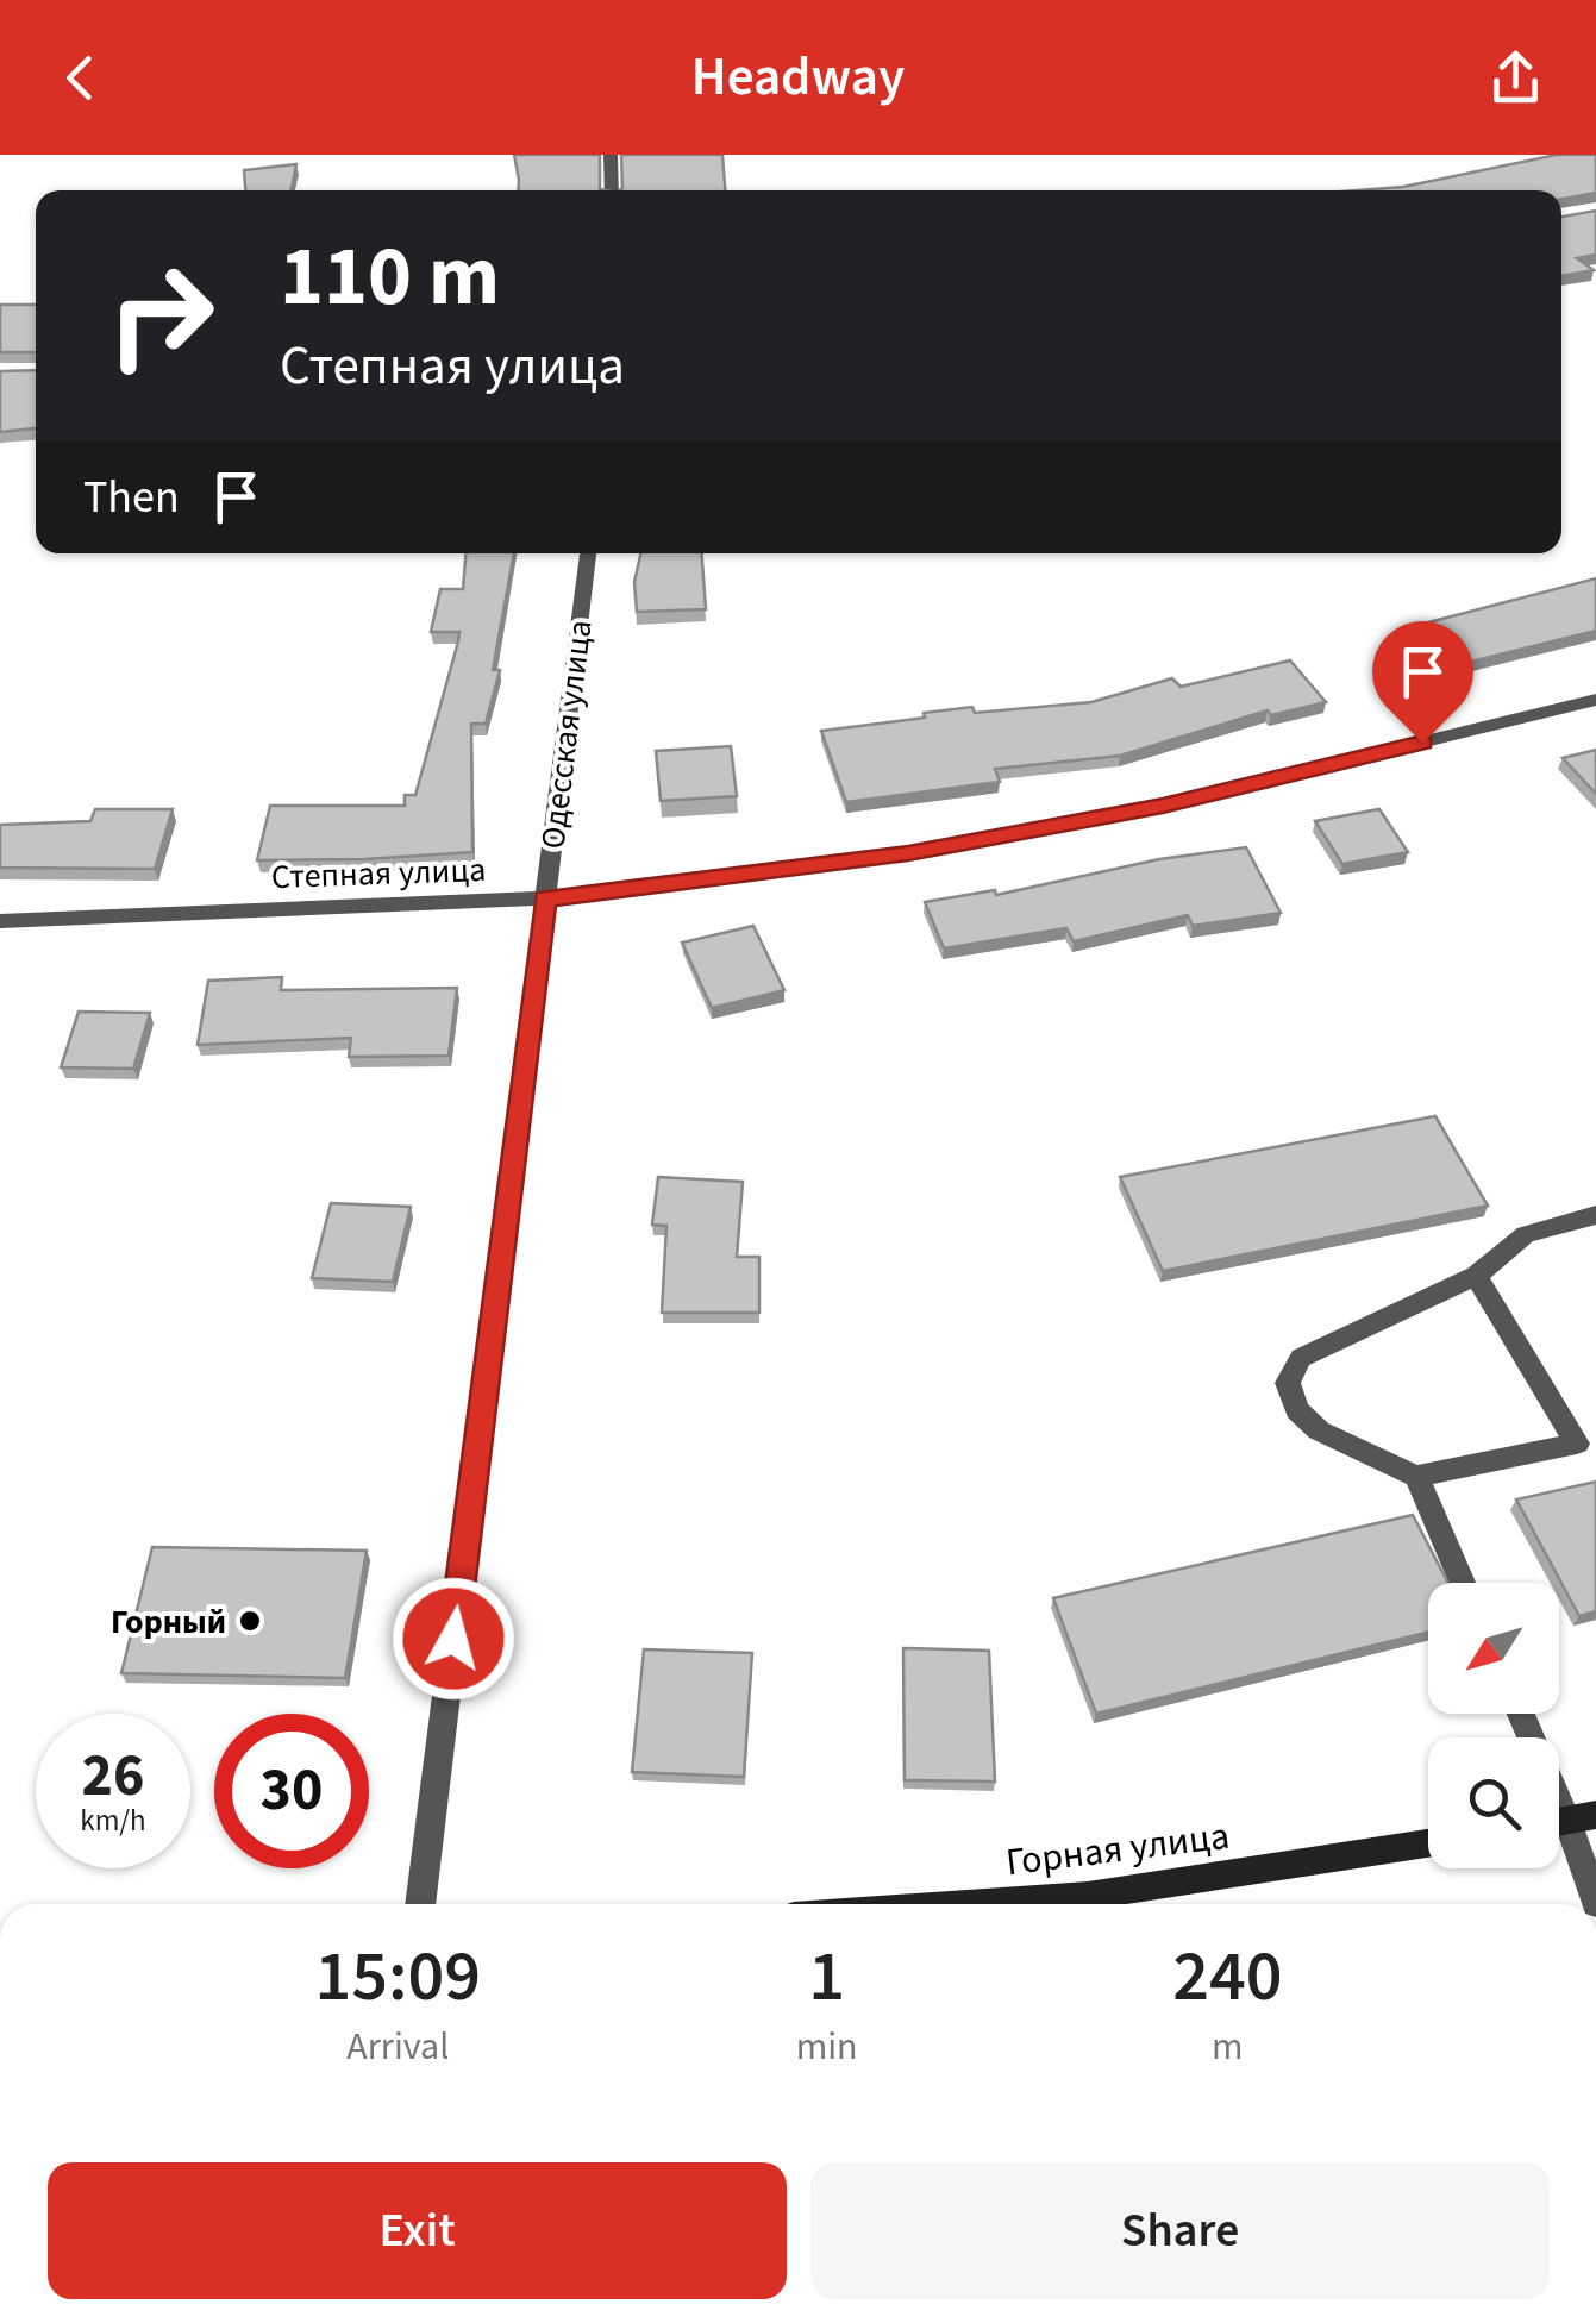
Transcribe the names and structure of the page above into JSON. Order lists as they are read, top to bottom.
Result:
{
  "streets": {
    "street": ["Одесская улица", "Степная улица", "Горная улица"]
  },
  "crossings": [
    ["Одесская улица", "Степная улица"]
  ],
  "places": ["Горный"],
  "north": "bottom left",
  "page": {
    "header": "Headway",
    "turn": ["110 m", "Степная улица"],
    "then": "Then",
    "speed": "26 km/h",
    "limit": "30",
    "eta": [
      "15:09",
      "Arrival",
      "1",
      "min",
      "240",
      "m"
    ],
    "buttons": ["Exit", "Share"]
  }
}
